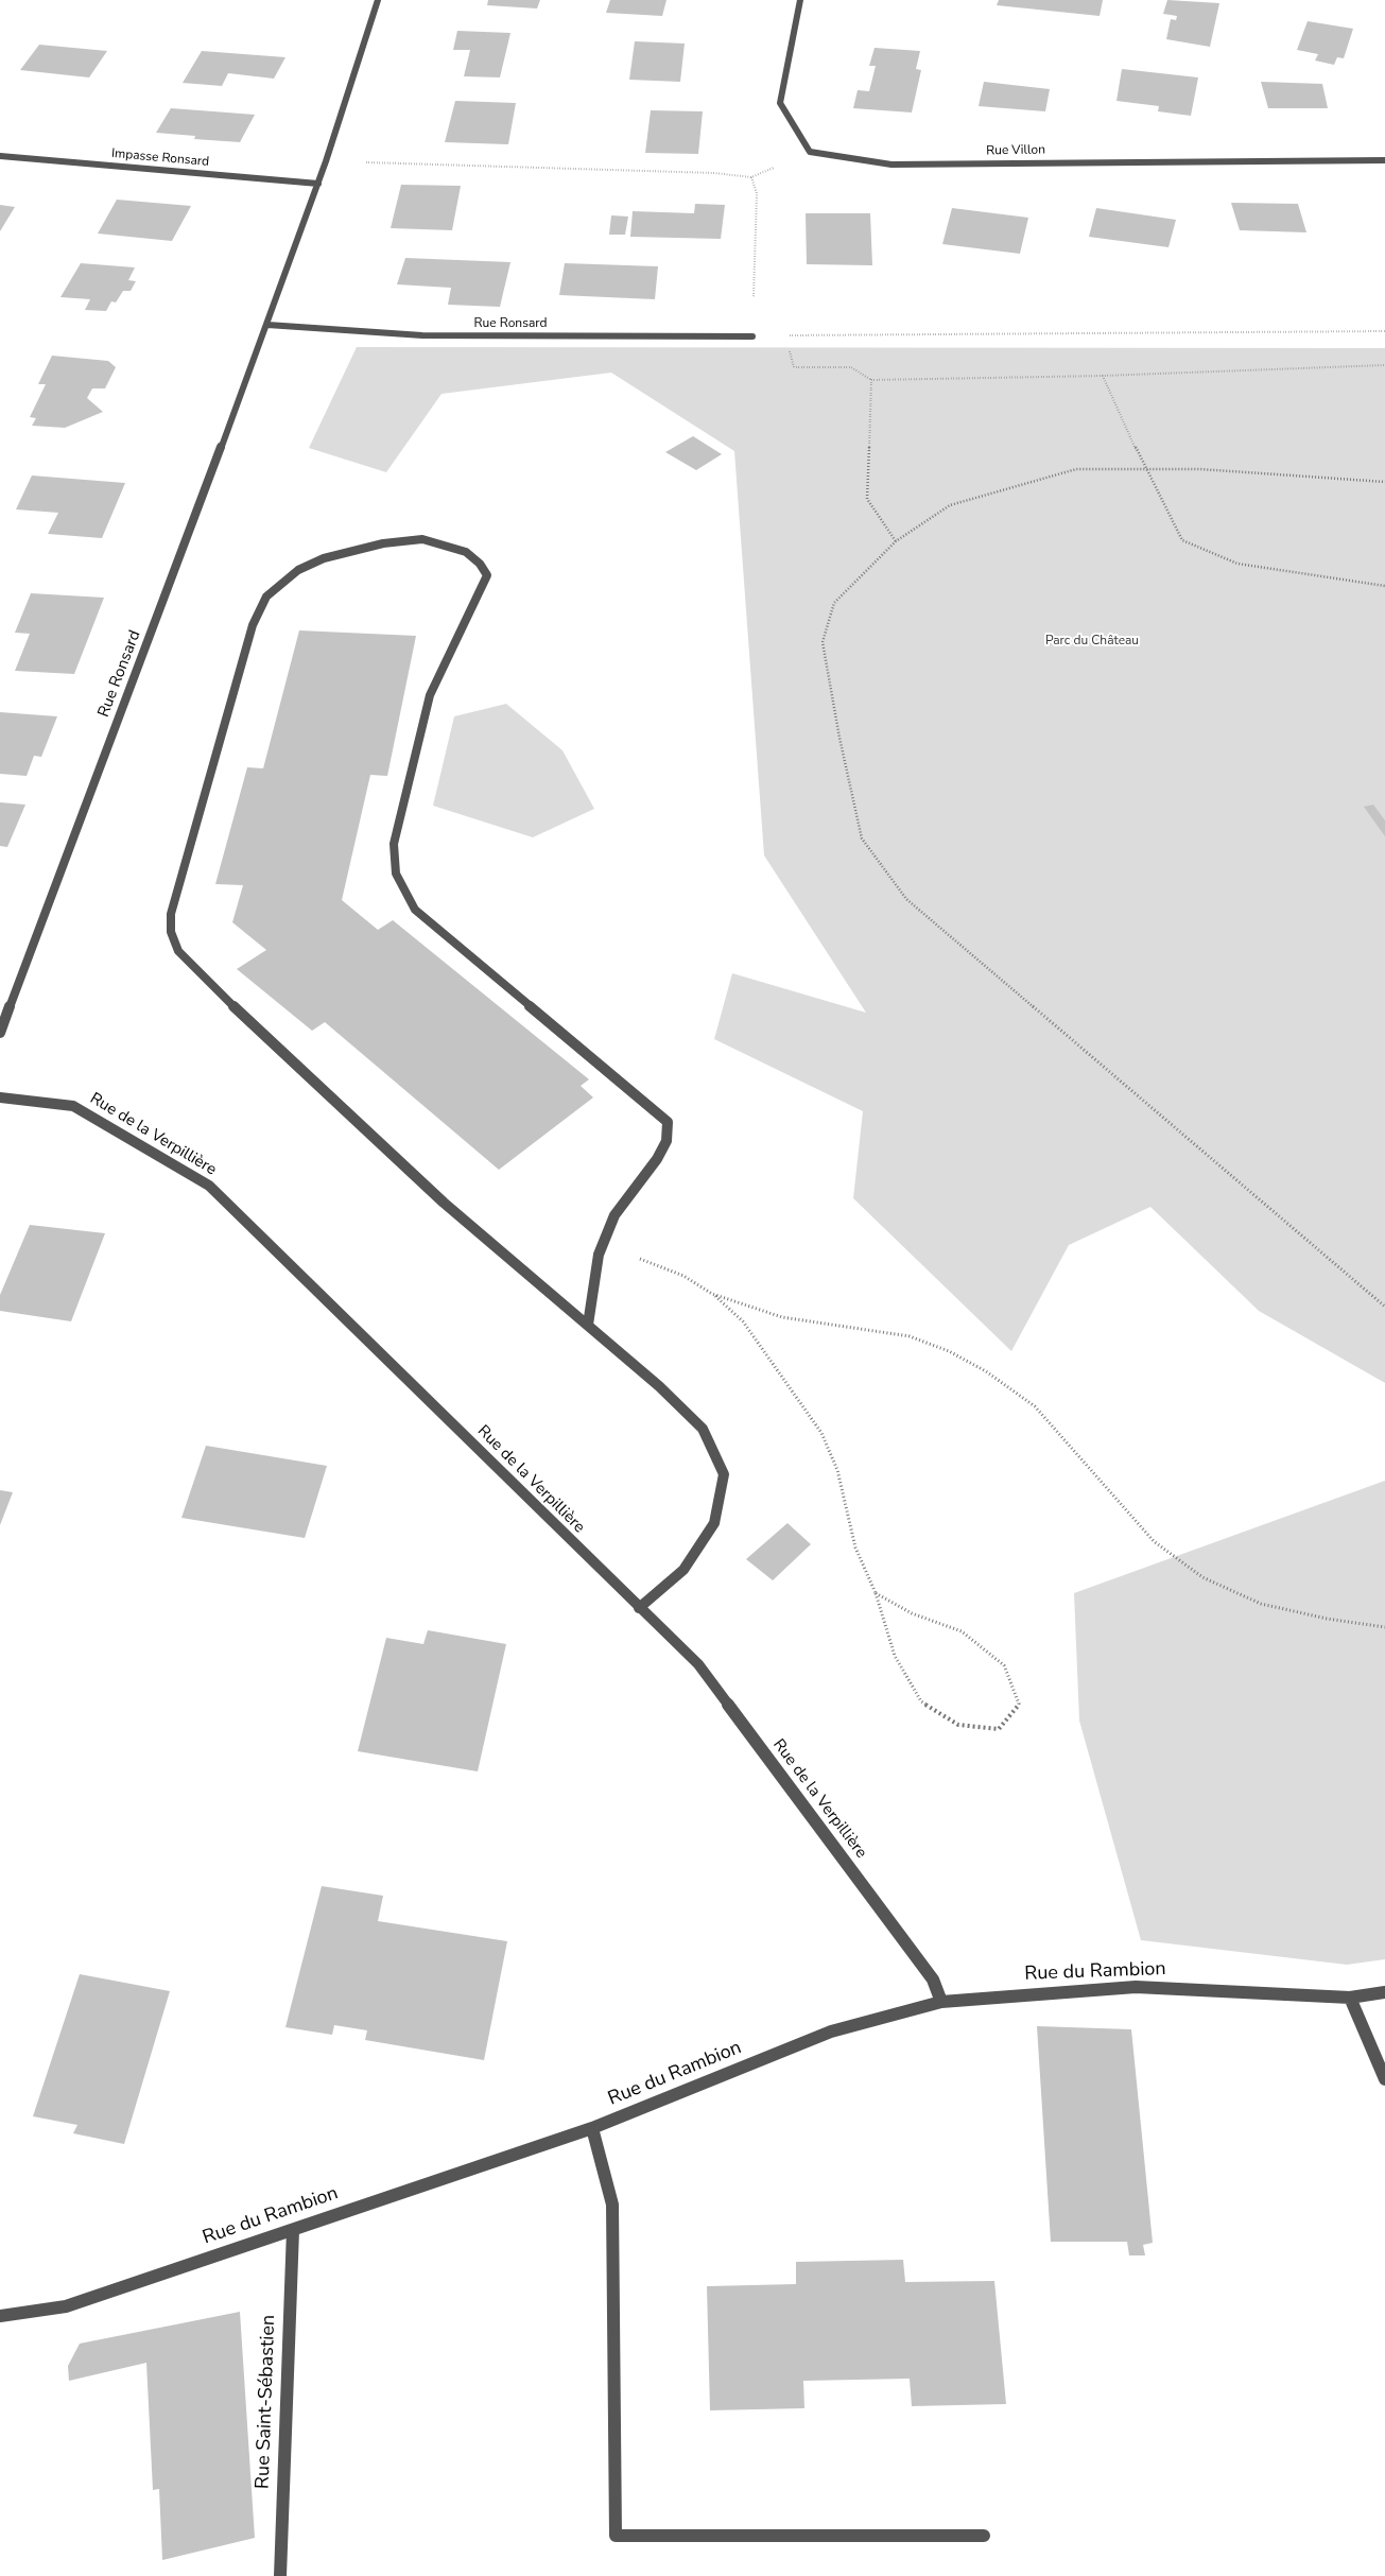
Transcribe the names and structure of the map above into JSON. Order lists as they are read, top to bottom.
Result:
{
  "streets": {
    "street": [
      "Rue Villon",
      "Impasse Ronsard",
      "Rue Ronsard",
      "Rue de la Verpillière",
      "Rue du Rambion",
      "Rue Saint-Sébastien"
    ]
  },
  "crossings": [
    ["Impasse Ronsard", "Rue Ronsard"],
    ["Rue de la Verpillière", "Rue du Rambion"],
    ["Rue du Rambion", "Rue Saint-Sébastien"]
  ],
  "parks": ["Parc du Château"]
}
